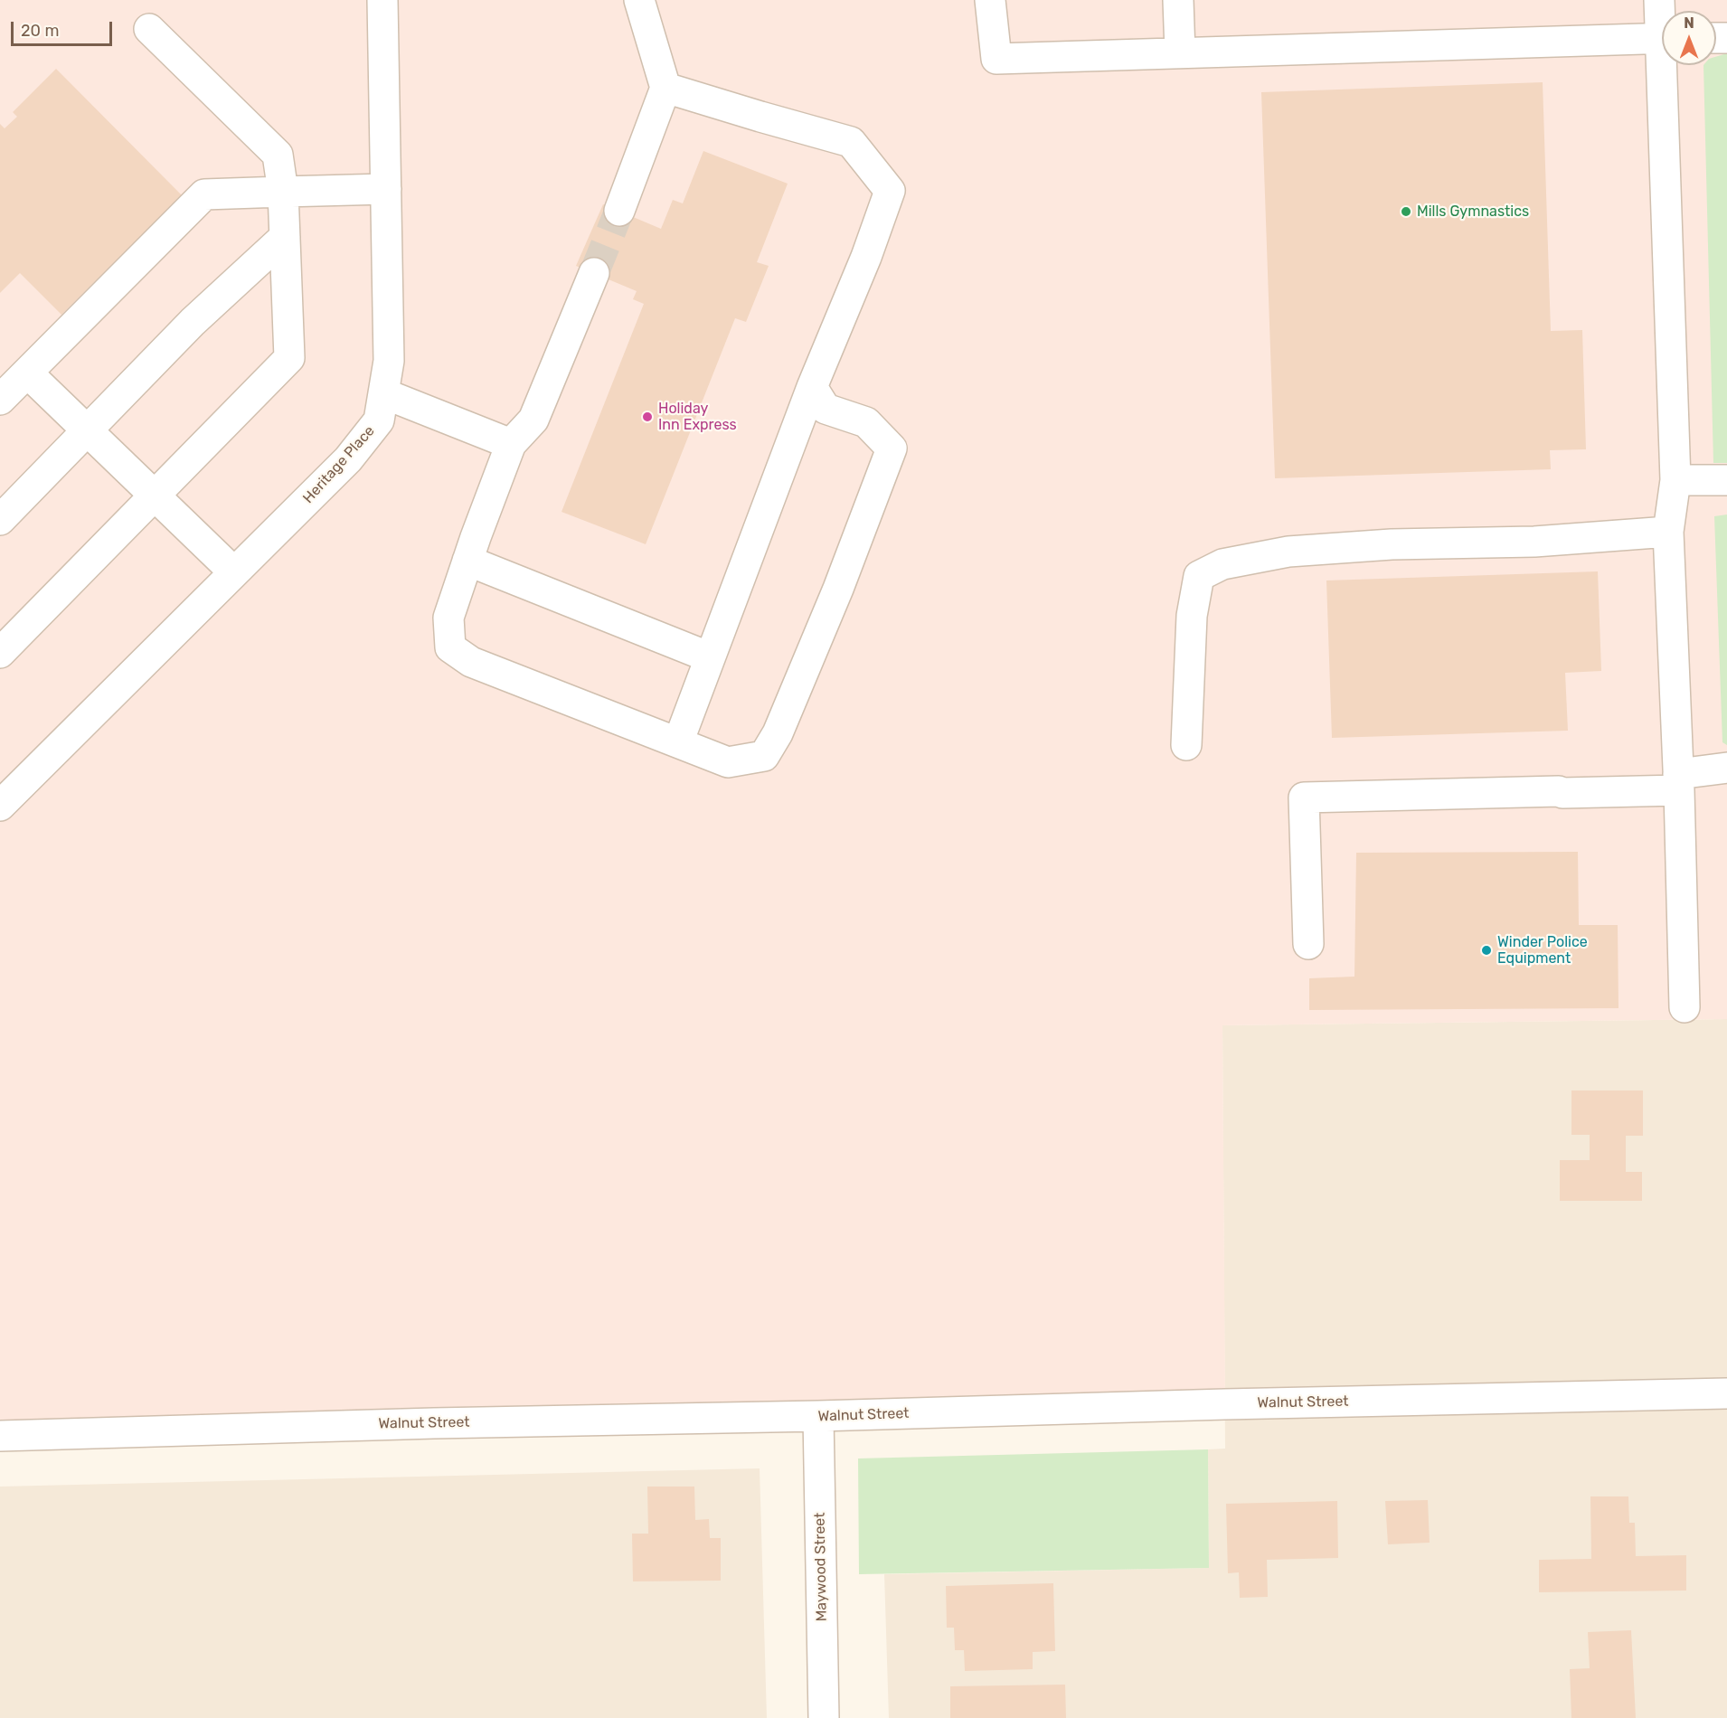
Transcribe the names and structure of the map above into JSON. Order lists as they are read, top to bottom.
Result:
{
  "streets": {
    "street": ["Heritage Place", "Walnut Street", "Maywood Street"]
  },
  "crossings": [
    ["Walnut Street", "Maywood Street"]
  ],
  "places": ["Mills Gymnastics", "Holiday Inn Express", "Winder Police Equipment"],
  "scale_bar": "20 m",
  "north": "top"
}
